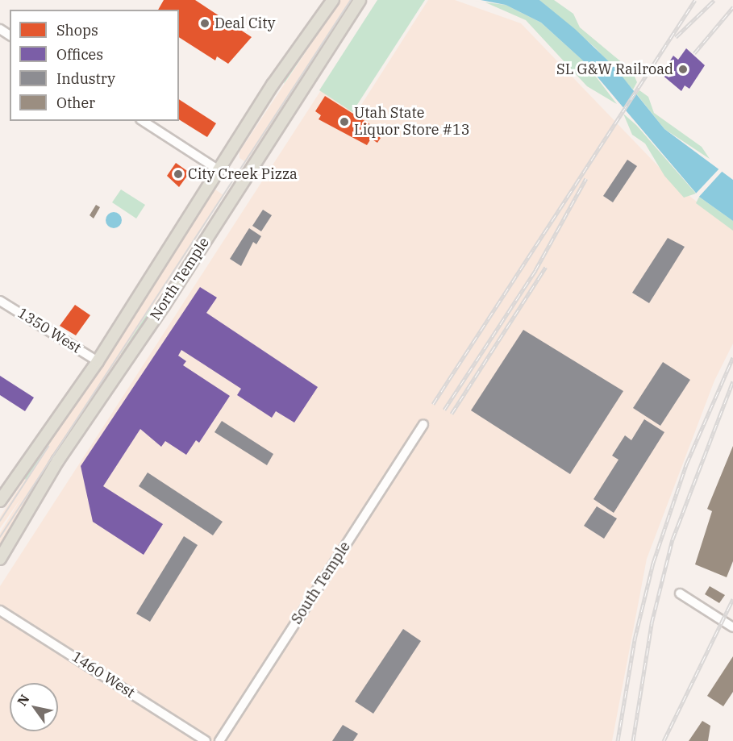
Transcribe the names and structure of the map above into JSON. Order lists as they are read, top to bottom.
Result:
{
  "streets": {
    "main road": ["North Temple"],
    "street": ["1350 West", "South Temple", "1460 West"]
  },
  "crossings": [
    ["North Temple", "1350 West"]
  ],
  "places": [
    "Deal City",
    "SL G&W Railroad",
    "Utah State Liquor Store #13",
    "City Creek Pizza"
  ],
  "legend": [
    "Shops",
    "Offices",
    "Industry",
    "Other"
  ],
  "north": "top left"
}
